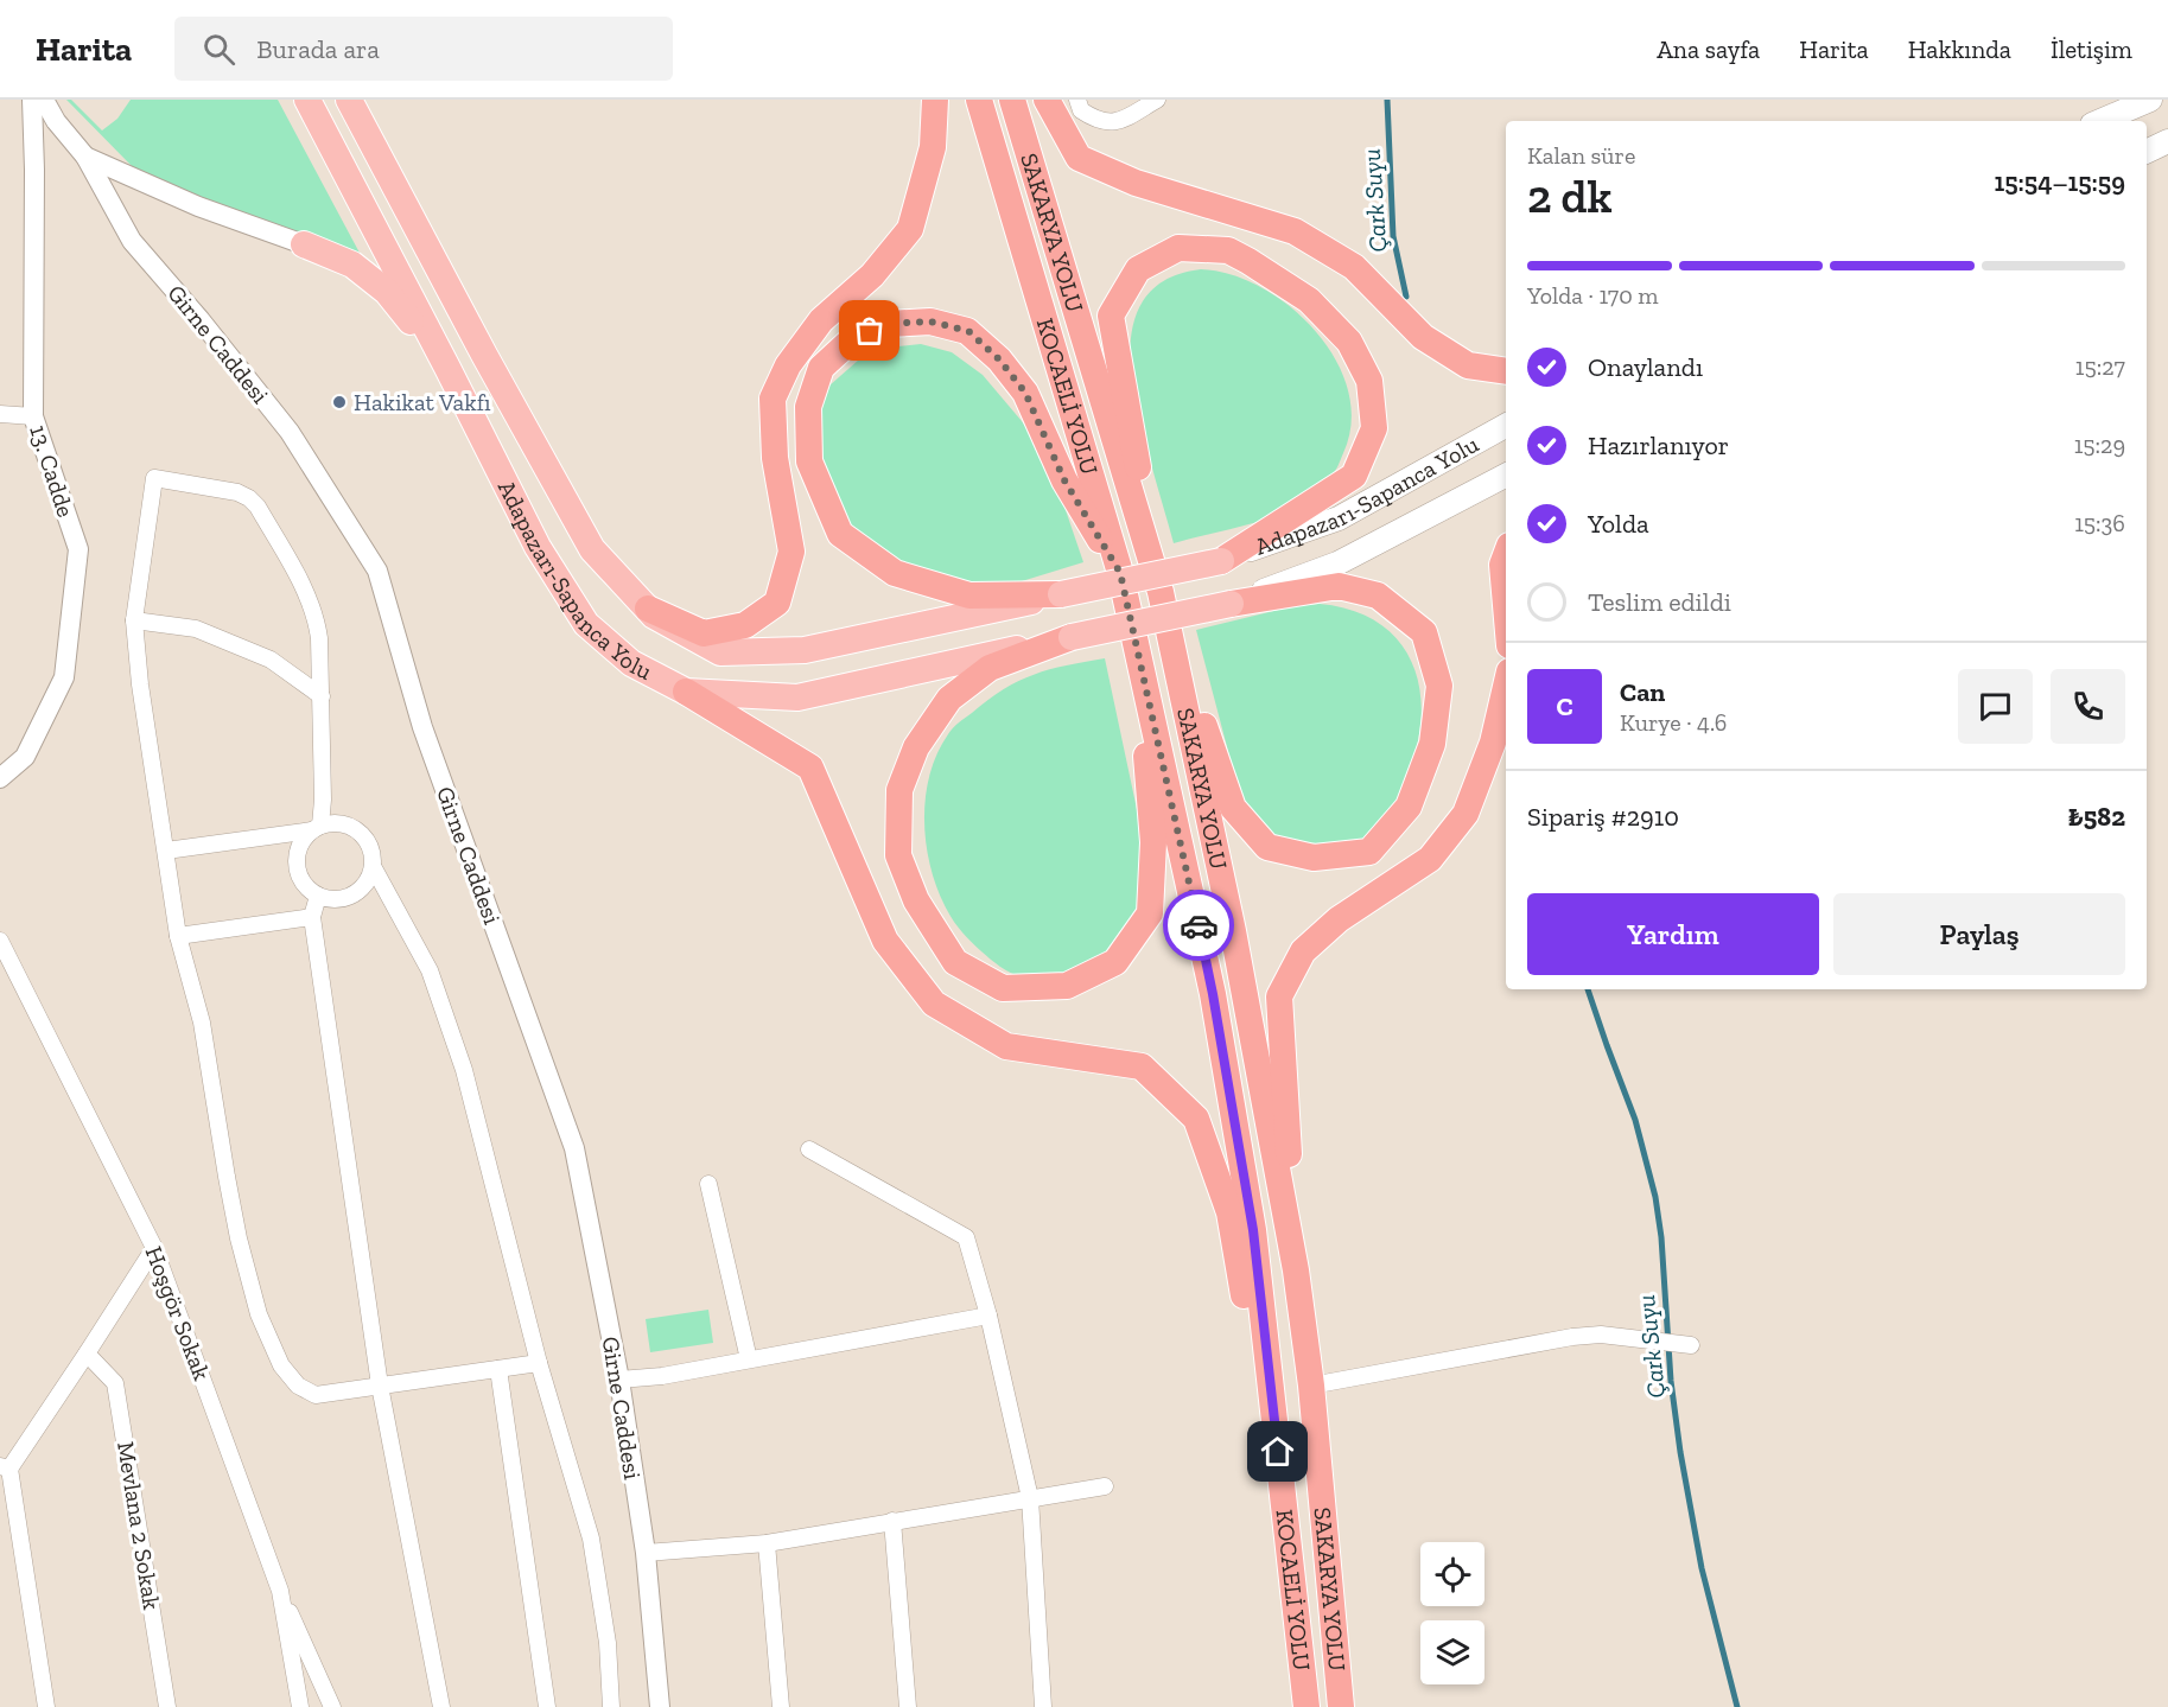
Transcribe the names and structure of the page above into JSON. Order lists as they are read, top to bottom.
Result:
{
  "streets": {
    "highway": ["SAKARYA YOLU", "KOCAELİ YOLU"],
    "main road": ["Adapazarı-Sapanca Yolu"],
    "street": [
      "Girne Caddesi",
      "13. Cadde",
      "Hoşgör Sokak",
      "Mevlana 2 Sokak"
    ]
  },
  "water": ["Çark Suyu"],
  "places": ["Hakikat Vakfı"],
  "page": {
    "header": "Harita",
    "search": "Burada ara",
    "nav": [
      "Ana sayfa",
      "Harita",
      "Hakkında",
      "İletişim"
    ],
    "heading": ["2 dk", "Kalan süre", "15:54–15:59"],
    "panel": [
      "Can",
      "Kurye · 4.6",
      "Sipariş #2910",
      "₺582"
    ],
    "bar": "Yolda · 170 m",
    "list": [
      ["Onaylandı", "15:27"],
      ["Hazırlanıyor", "15:29"],
      ["Yolda", "15:36"],
      "Teslim edildi"
    ],
    "round": "C",
    "buttons": ["Yardım", "Paylaş"]
  }
}
